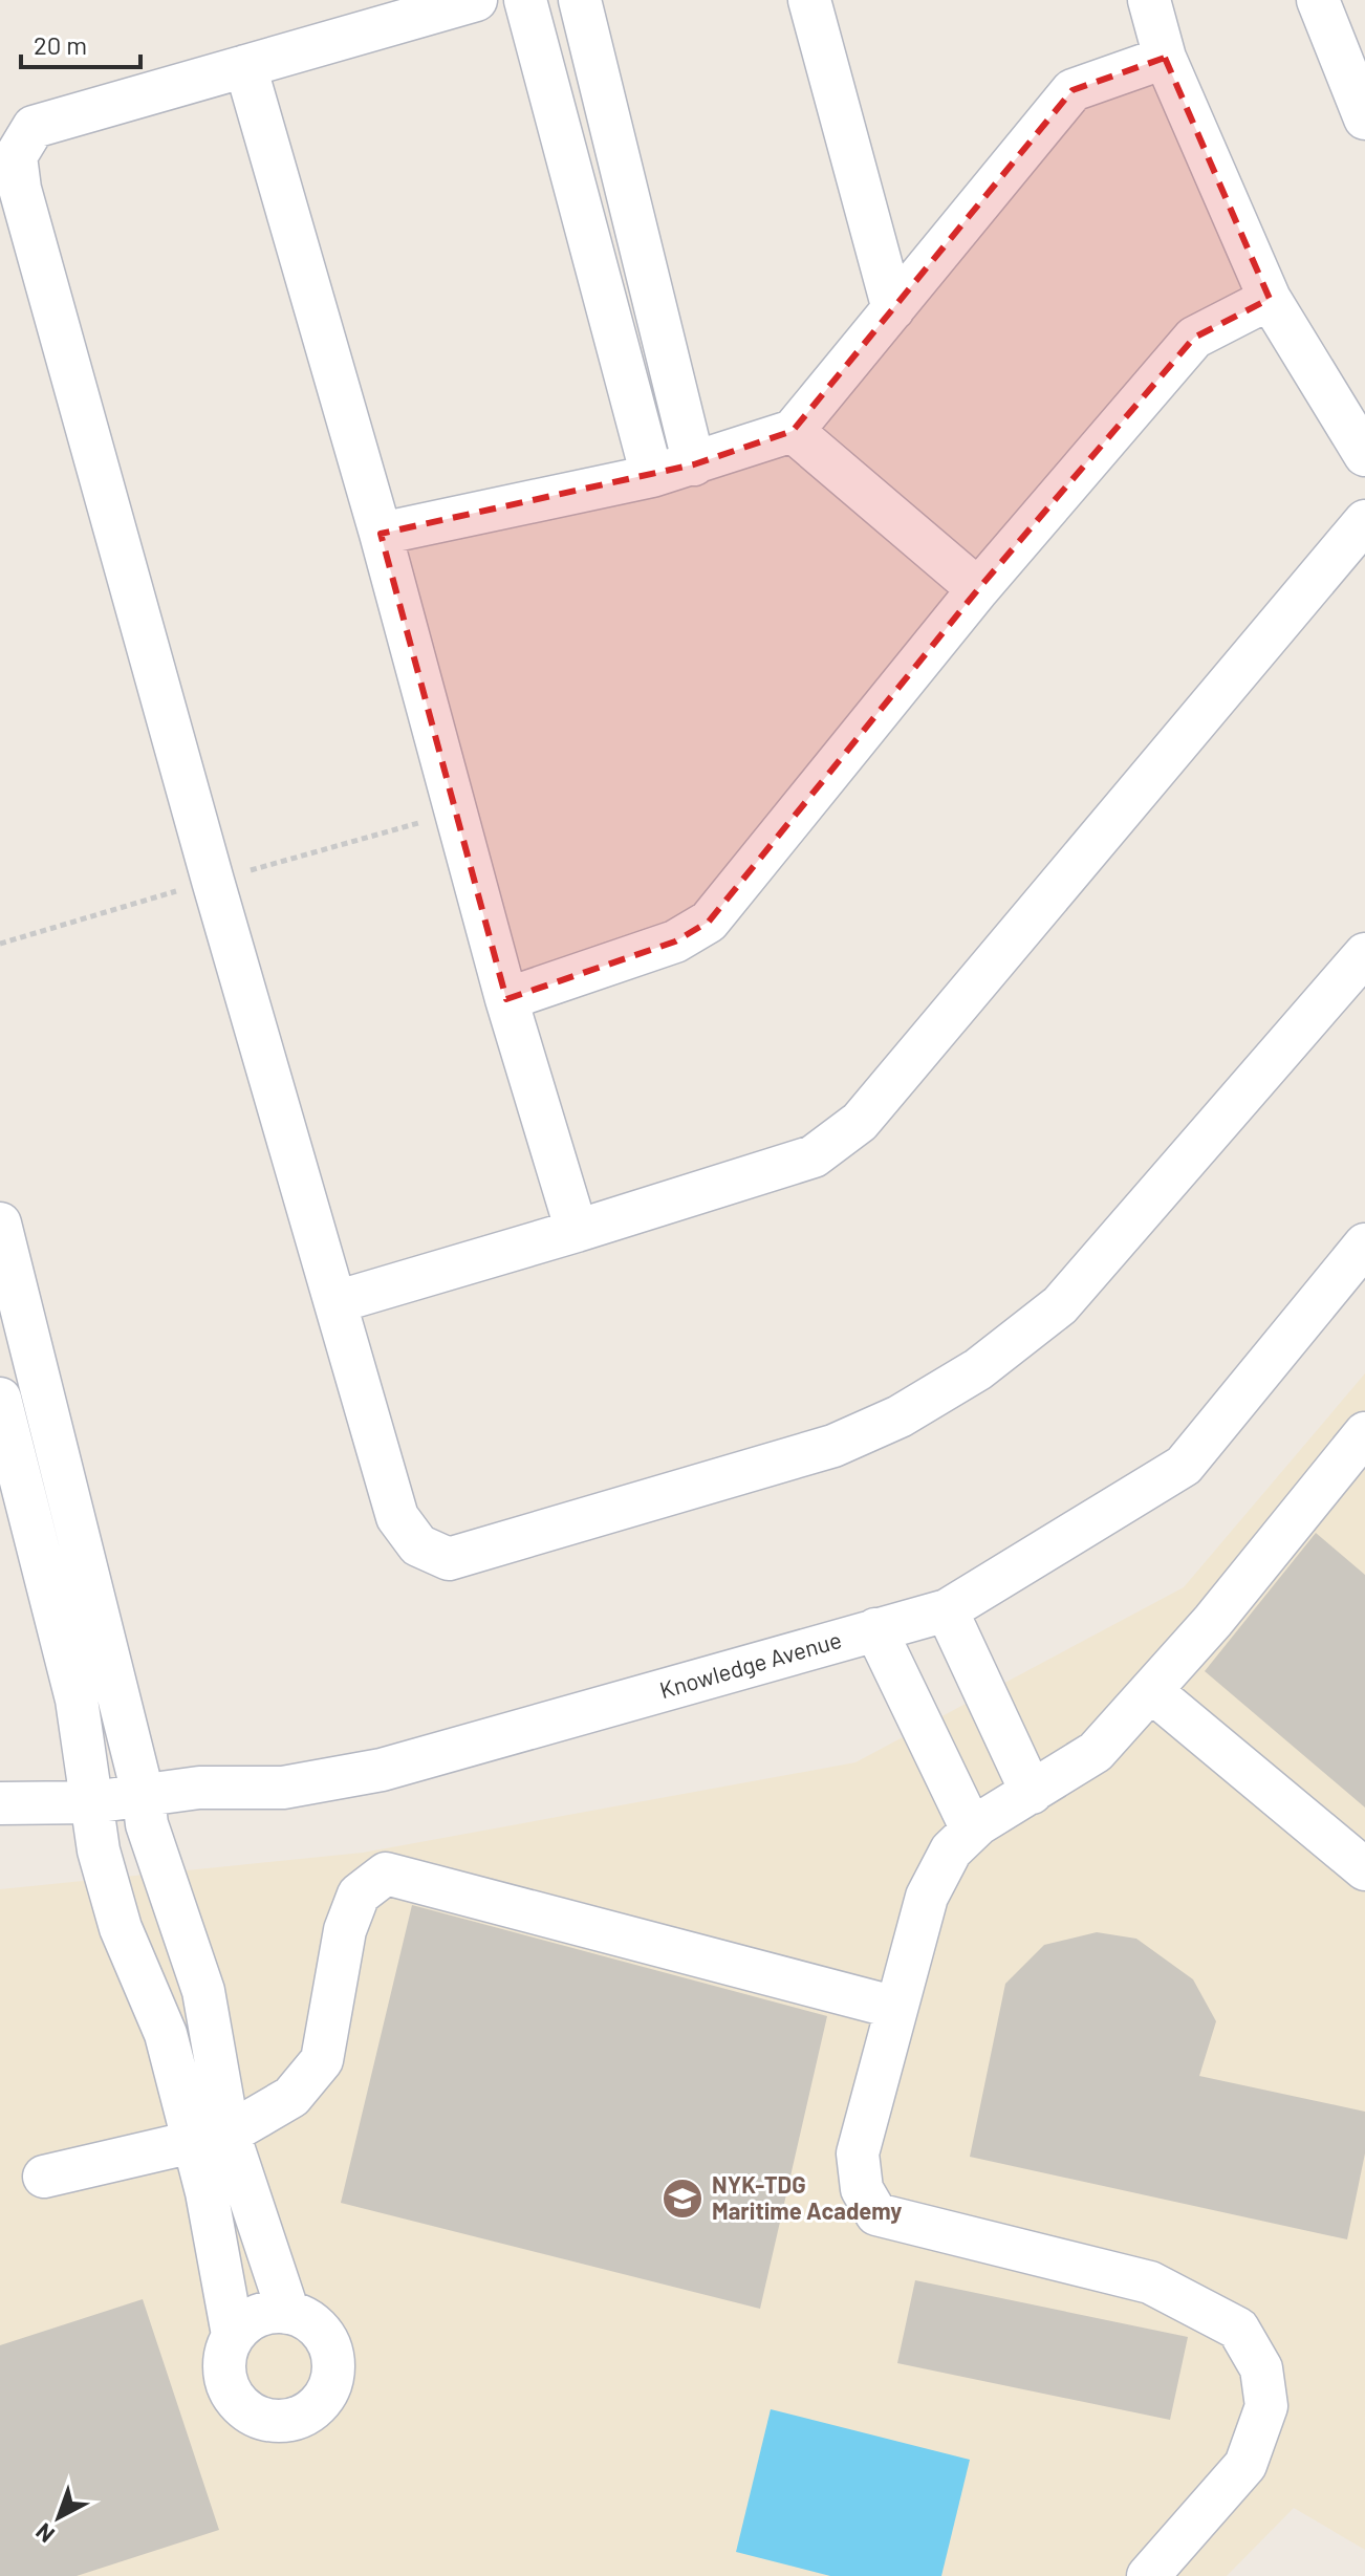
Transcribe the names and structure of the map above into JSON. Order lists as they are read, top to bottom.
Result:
{
  "streets": {
    "street": ["Knowledge Avenue"]
  },
  "places": {
    "school or university": ["NYK-TDG Maritime Academy"]
  },
  "scale_bar": "20 m",
  "north": "bottom left"
}
